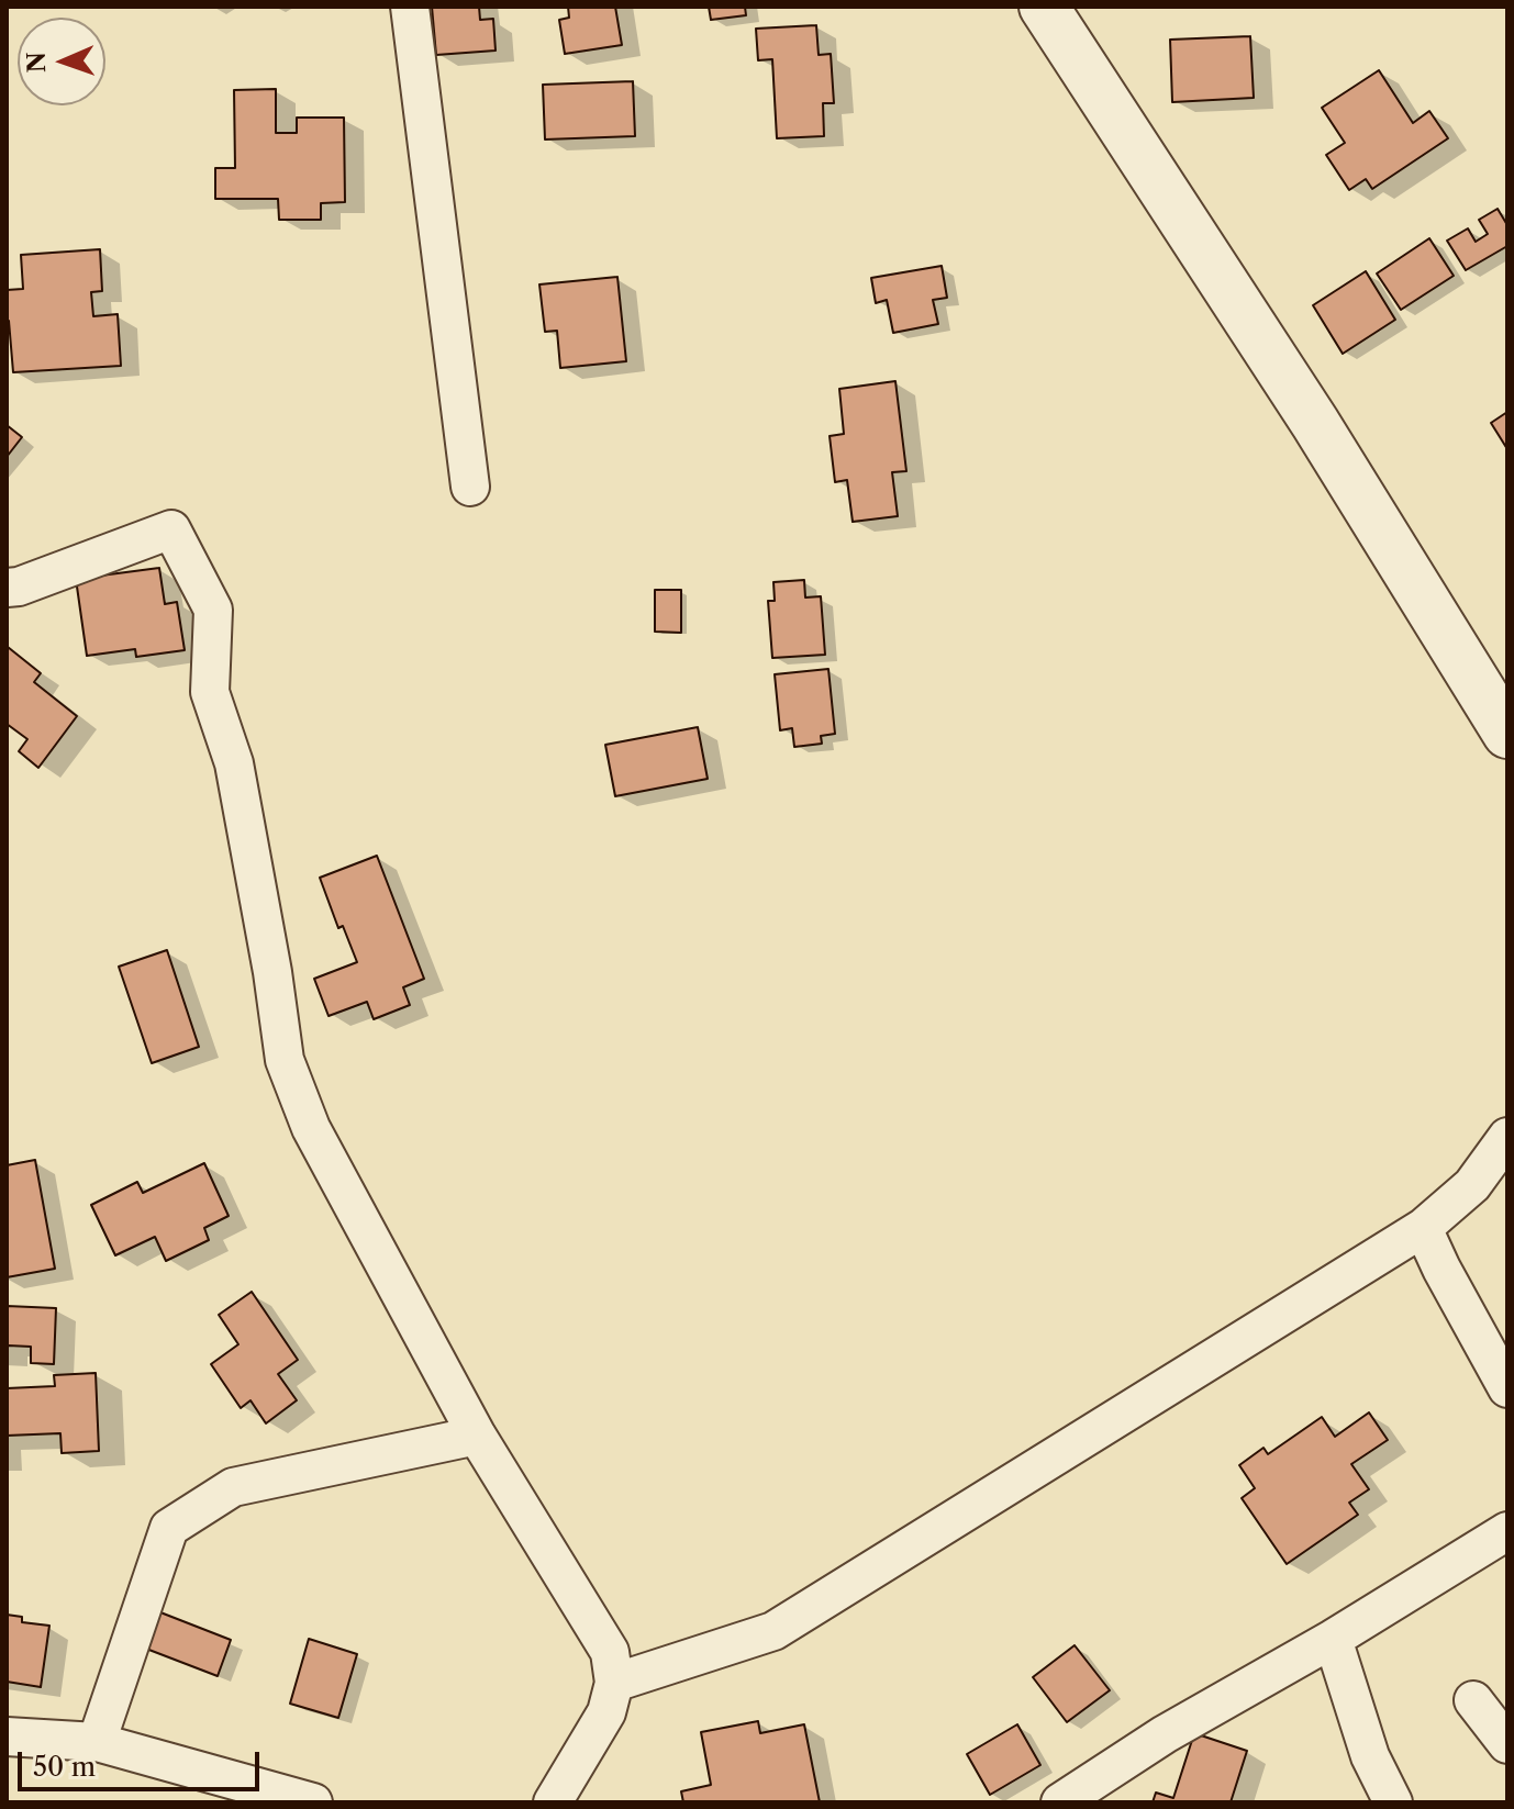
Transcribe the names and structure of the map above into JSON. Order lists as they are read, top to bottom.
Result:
{
  "scale_bar": "50 m",
  "north": "left"
}
